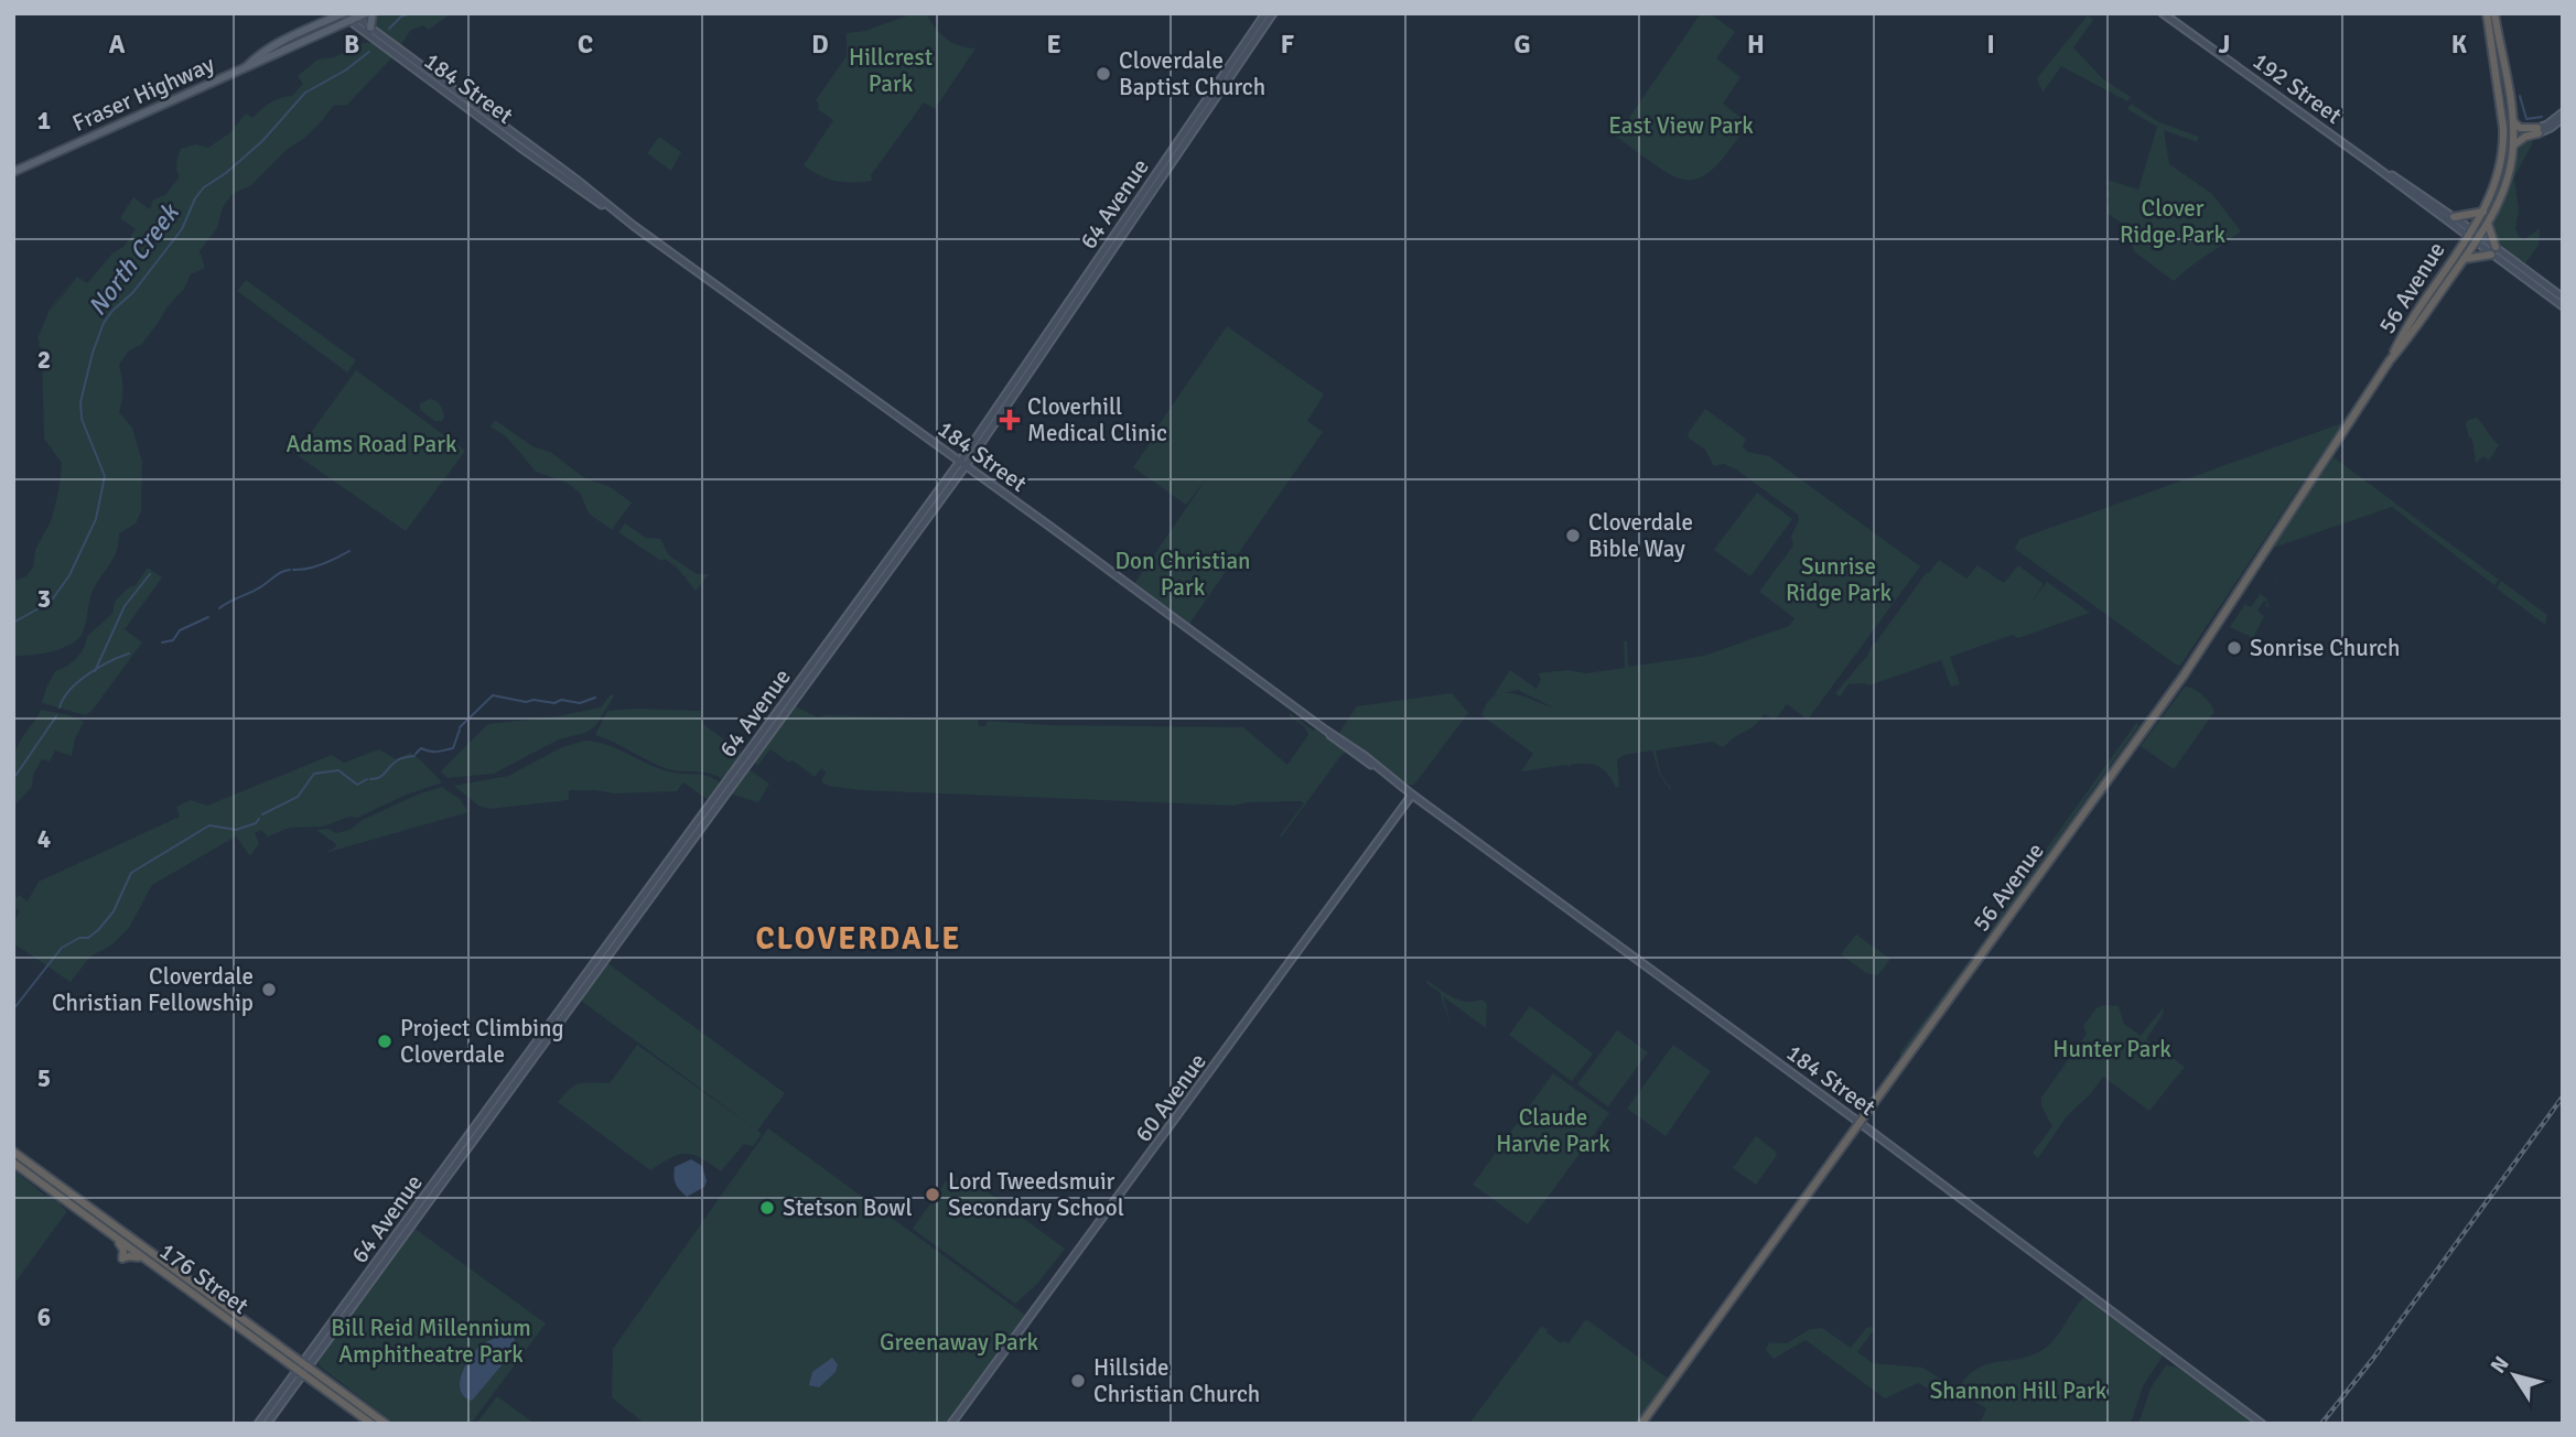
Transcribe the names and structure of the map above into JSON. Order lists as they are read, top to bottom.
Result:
{
  "streets": {
    "highway": ["56 Avenue", "176 Street"],
    "main road": [
      "184 Street",
      "192 Street",
      "Fraser Highway",
      "64 Avenue",
      "60 Avenue"
    ]
  },
  "crossings": [
    ["184 Street", "Fraser Highway"],
    ["184 Street", "64 Avenue"],
    ["184 Street", "56 Avenue"],
    ["184 Street", "60 Avenue"],
    ["192 Street", "56 Avenue"],
    ["64 Avenue", "176 Street"]
  ],
  "districts": ["CLOVERDALE"],
  "water": ["North Creek"],
  "parks": [
    "Hillcrest Park",
    "East View Park",
    "Clover Ridge Park",
    "Adams Road Park",
    "Don Christian Park",
    "Sunrise Ridge Park",
    "Hunter Park",
    "Claude Harvie Park",
    "Bill Reid Millennium Amphitheatre Park",
    "Greenaway Park",
    "Shannon Hill Park"
  ],
  "places": {
    "other": [
      "Cloverdale Baptist Church",
      "Cloverdale Bible Way",
      "Sonrise Church",
      "Cloverdale Christian Fellowship",
      "Project Climbing Cloverdale",
      "Lord Tweedsmuir Secondary School",
      "Stetson Bowl",
      "Hillside Christian Church"
    ],
    "health": ["Cloverhill Medical Clinic"]
  },
  "north": "top left",
  "grid": {
    "columns": [
      "A",
      "B",
      "C",
      "D",
      "E",
      "F",
      "G",
      "H",
      "I",
      "J",
      "K"
    ],
    "rows": [
      "1",
      "2",
      "3",
      "4",
      "5",
      "6"
    ]
  }
}
